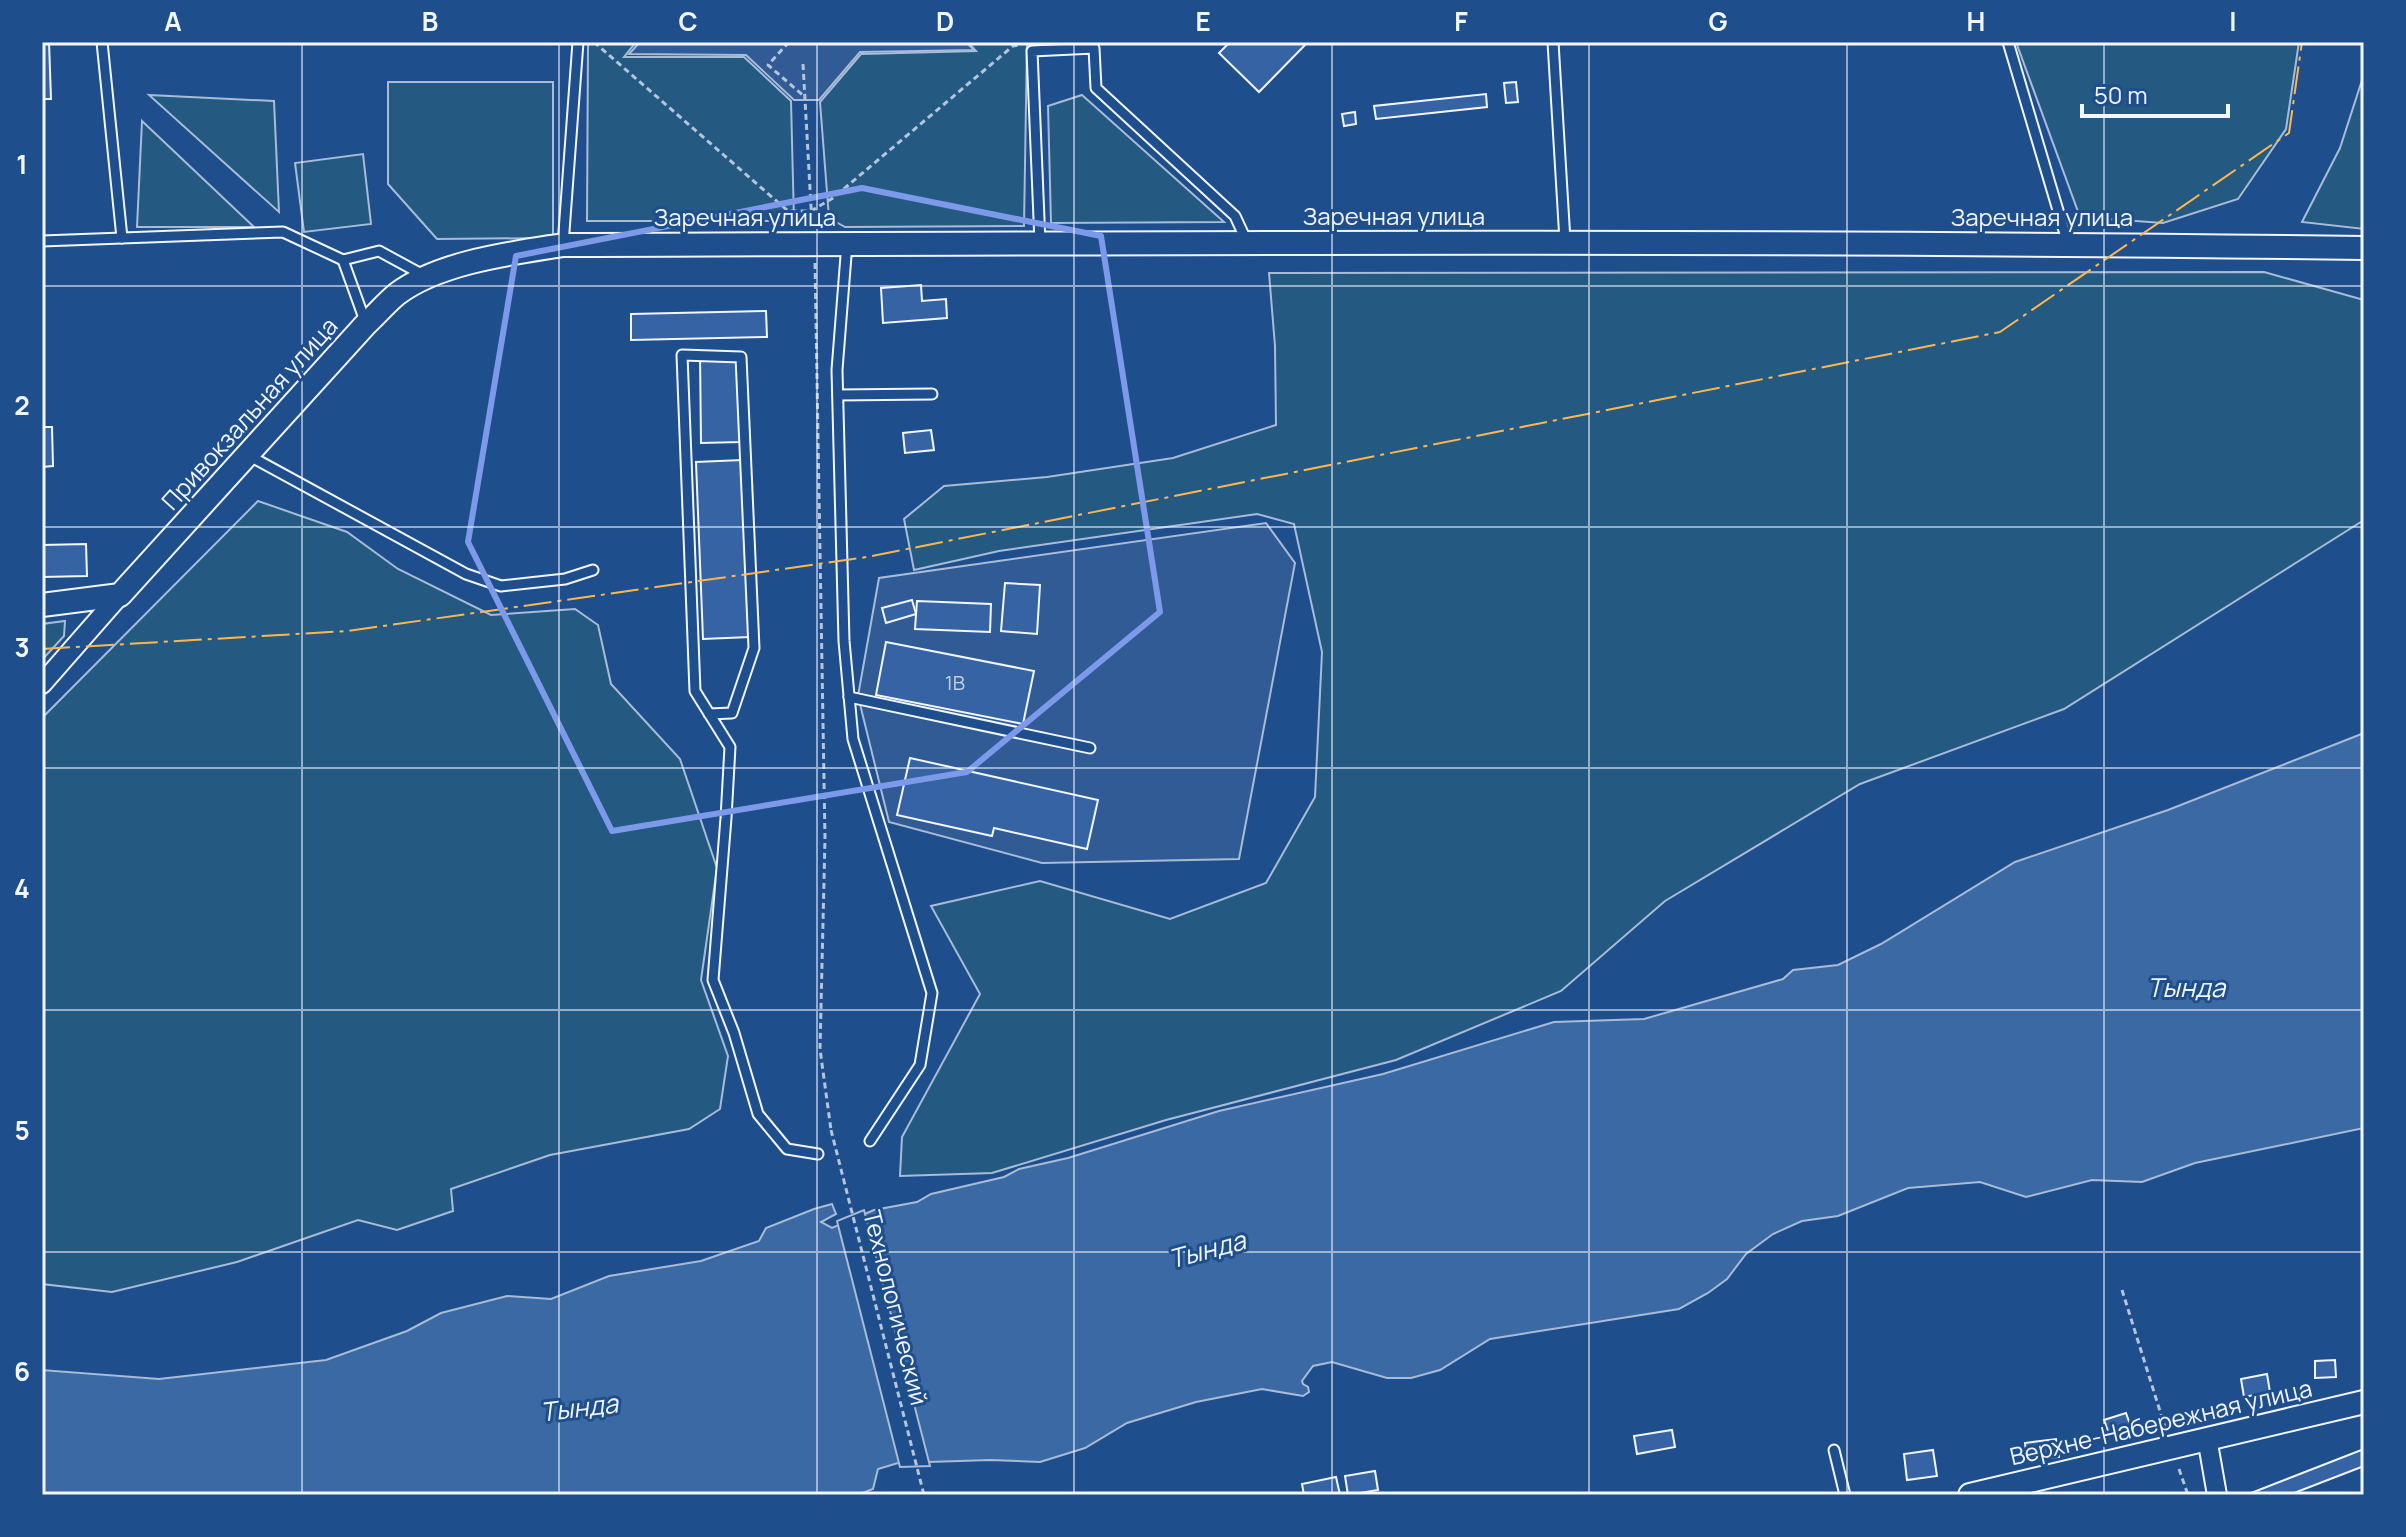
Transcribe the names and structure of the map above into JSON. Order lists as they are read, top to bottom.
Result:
{
  "streets": {
    "street": ["Заречная улица", "Привокзальная улица", "Верхне-Набережная улица"],
    "path": ["Технологический"]
  },
  "crossings": [
    ["Заречная улица", "Привокзальная улица"],
    ["Заречная улица", "Технологический"]
  ],
  "water": ["Тында"],
  "house_numbers": ["1В"],
  "scale_bar": "50 m",
  "grid": {
    "columns": [
      "A",
      "B",
      "C",
      "D",
      "E",
      "F",
      "G",
      "H",
      "I"
    ],
    "rows": [
      "1",
      "2",
      "3",
      "4",
      "5",
      "6"
    ]
  }
}
